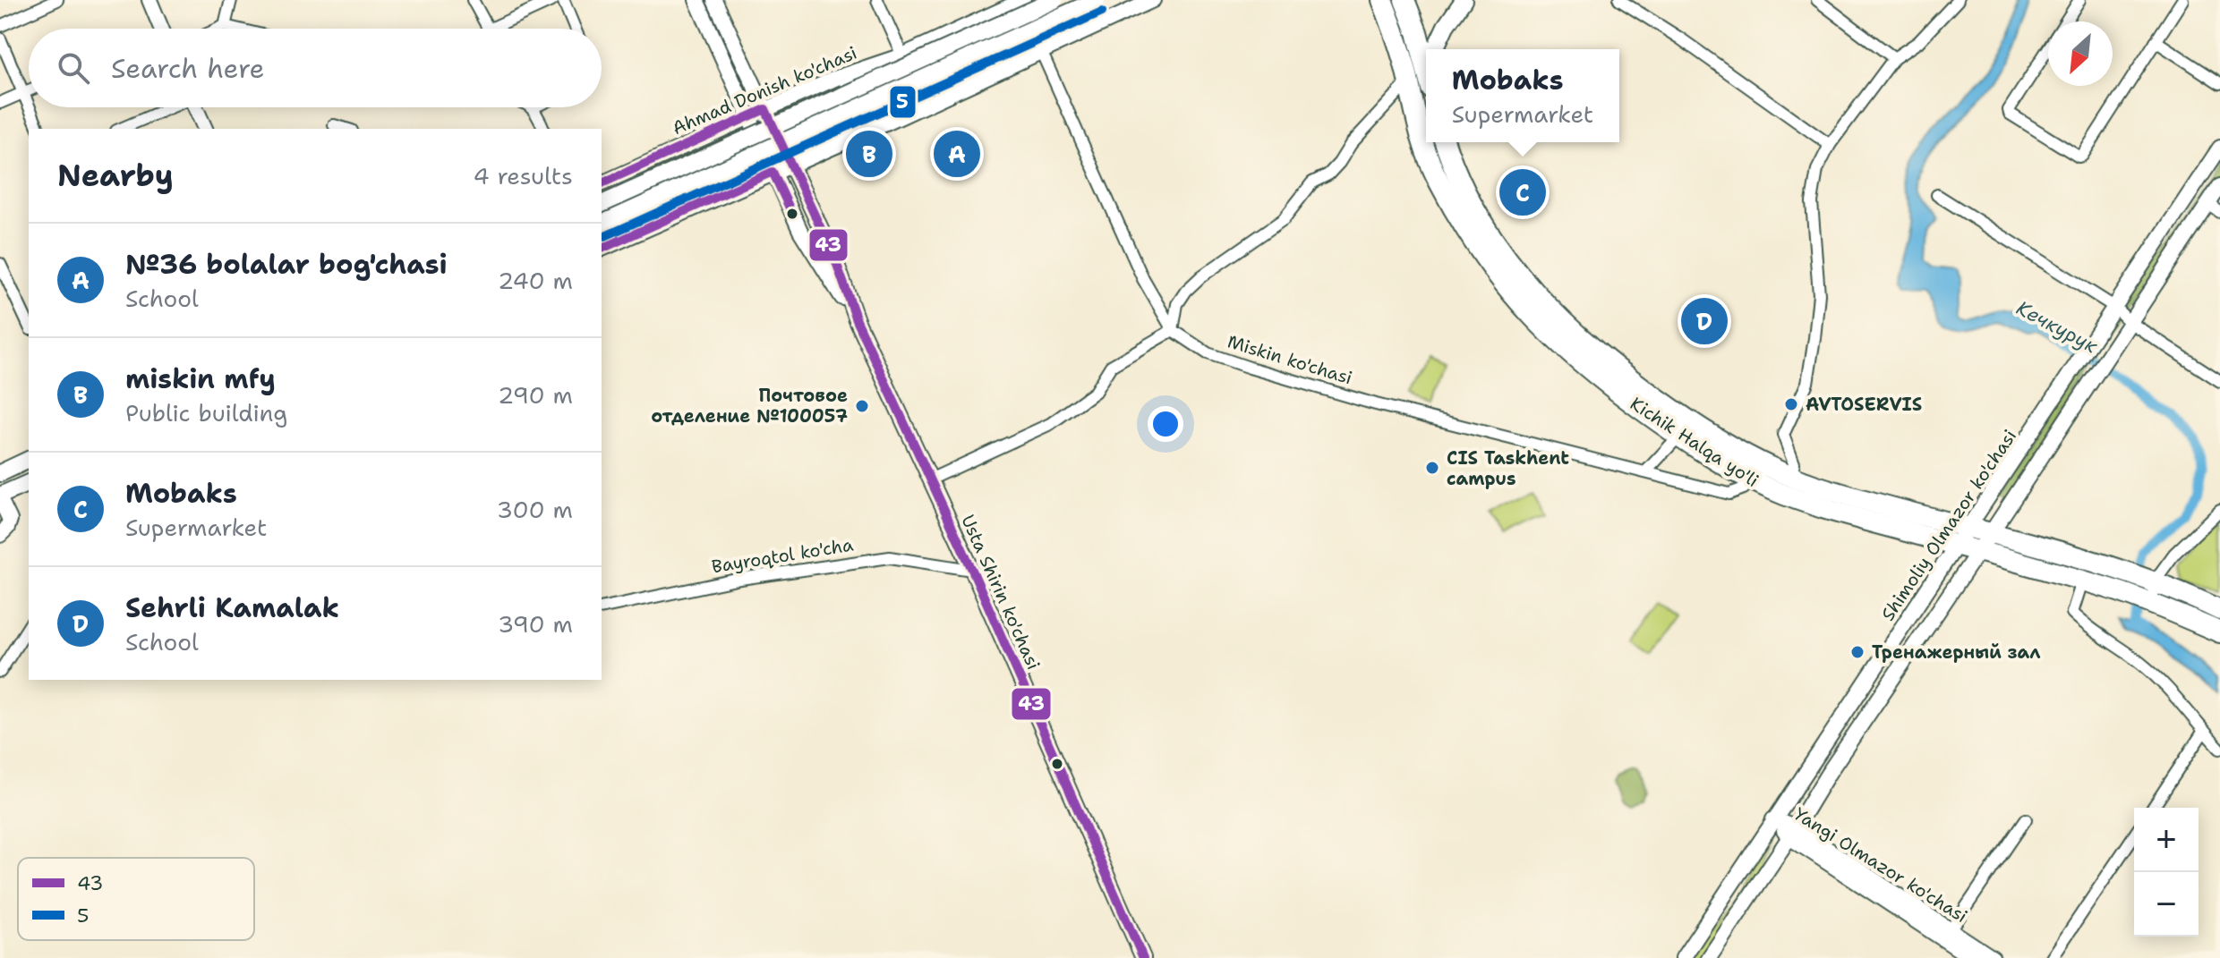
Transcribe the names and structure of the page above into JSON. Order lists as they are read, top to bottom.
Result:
{
  "streets": {
    "highway": ["Kichik Halqa yo'li"],
    "main road": [
      "Ahmad Donish ko'chasi",
      "Shimoliy Olmazor ko'chasi",
      "Usta Shirin ko'chasi",
      "Yangi Olmazor ko'chasi"
    ],
    "street": ["Miskin ko'chasi", "Bayroqtol ko'cha"]
  },
  "crossings": [
    ["Ahmad Donish ko'chasi", "Miskin ko'chasi"],
    ["Ahmad Donish ko'chasi", "Usta Shirin ko'chasi"],
    ["Miskin ko'chasi", "Kichik Halqa yo'li"],
    ["Kichik Halqa yo'li", "Shimoliy Olmazor ko'chasi"],
    ["Shimoliy Olmazor ko'chasi", "Yangi Olmazor ko'chasi"],
    ["Bayroqtol ko'cha", "Usta Shirin ko'chasi"]
  ],
  "water": ["Кечкурук"],
  "places": [
    "AVTOSERVIS",
    "Почтовое отделение №100057",
    "CIS Taskhent campus",
    "Тренажерный зал"
  ],
  "lines": ["transit line 5", "transit line 43"],
  "legend": ["43", "5"],
  "north": "bottom left",
  "page": {
    "search": "Search here",
    "popup": ["Mobaks", "Supermarket"],
    "pins": [
      "A",
      "B",
      "C",
      "D"
    ],
    "heading": ["Nearby", "4 results"],
    "list": [
      {
        "mark": "A",
        "name": "№36 bolalar bog'chasi",
        "note": "School",
        "value": "240 m"
      },
      {
        "mark": "B",
        "name": "miskin mfy",
        "note": "Public building",
        "value": "290 m"
      },
      {
        "mark": "C",
        "name": "Mobaks",
        "note": "Supermarket",
        "value": "300 m"
      },
      {
        "mark": "D",
        "name": "Sehrli Kamalak",
        "note": "School",
        "value": "390 m"
      }
    ],
    "map_buttons": ["+", "−"]
  }
}
